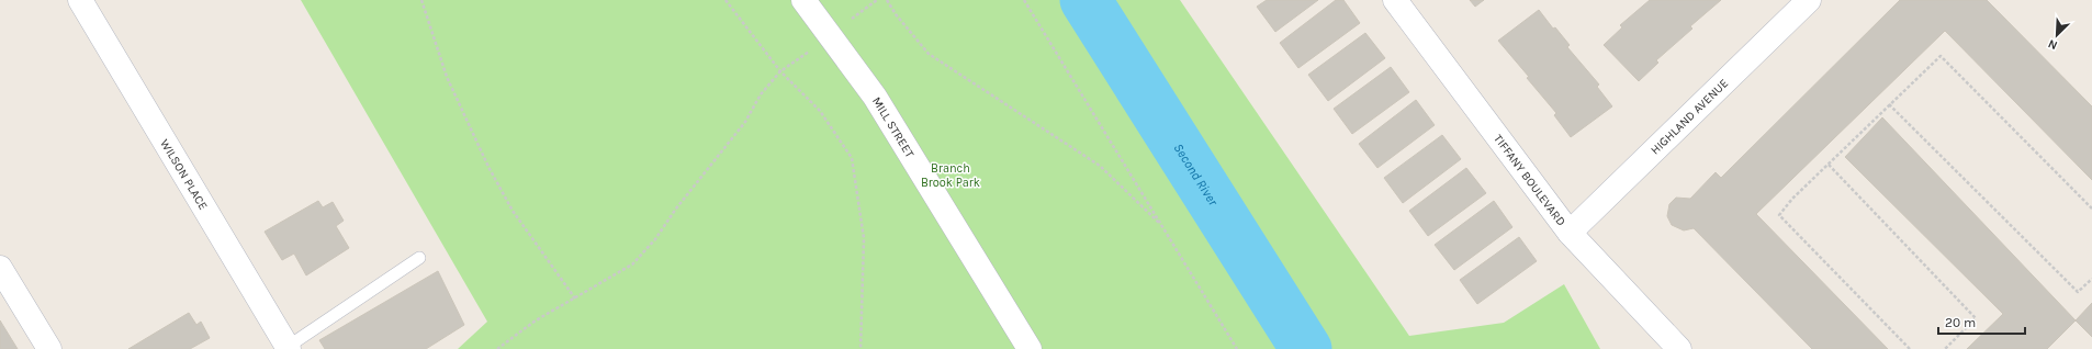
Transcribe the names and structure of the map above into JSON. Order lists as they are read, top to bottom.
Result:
{
  "streets": {
    "street": [
      "HIGHLAND AVENUE",
      "MILL STREET",
      "WILSON PLACE",
      "TIFFANY BOULEVARD"
    ]
  },
  "crossings": [
    ["HIGHLAND AVENUE", "TIFFANY BOULEVARD"]
  ],
  "water": ["Second River"],
  "parks": ["Branch Brook Park"],
  "scale_bar": "20 m",
  "north": "bottom left"
}
